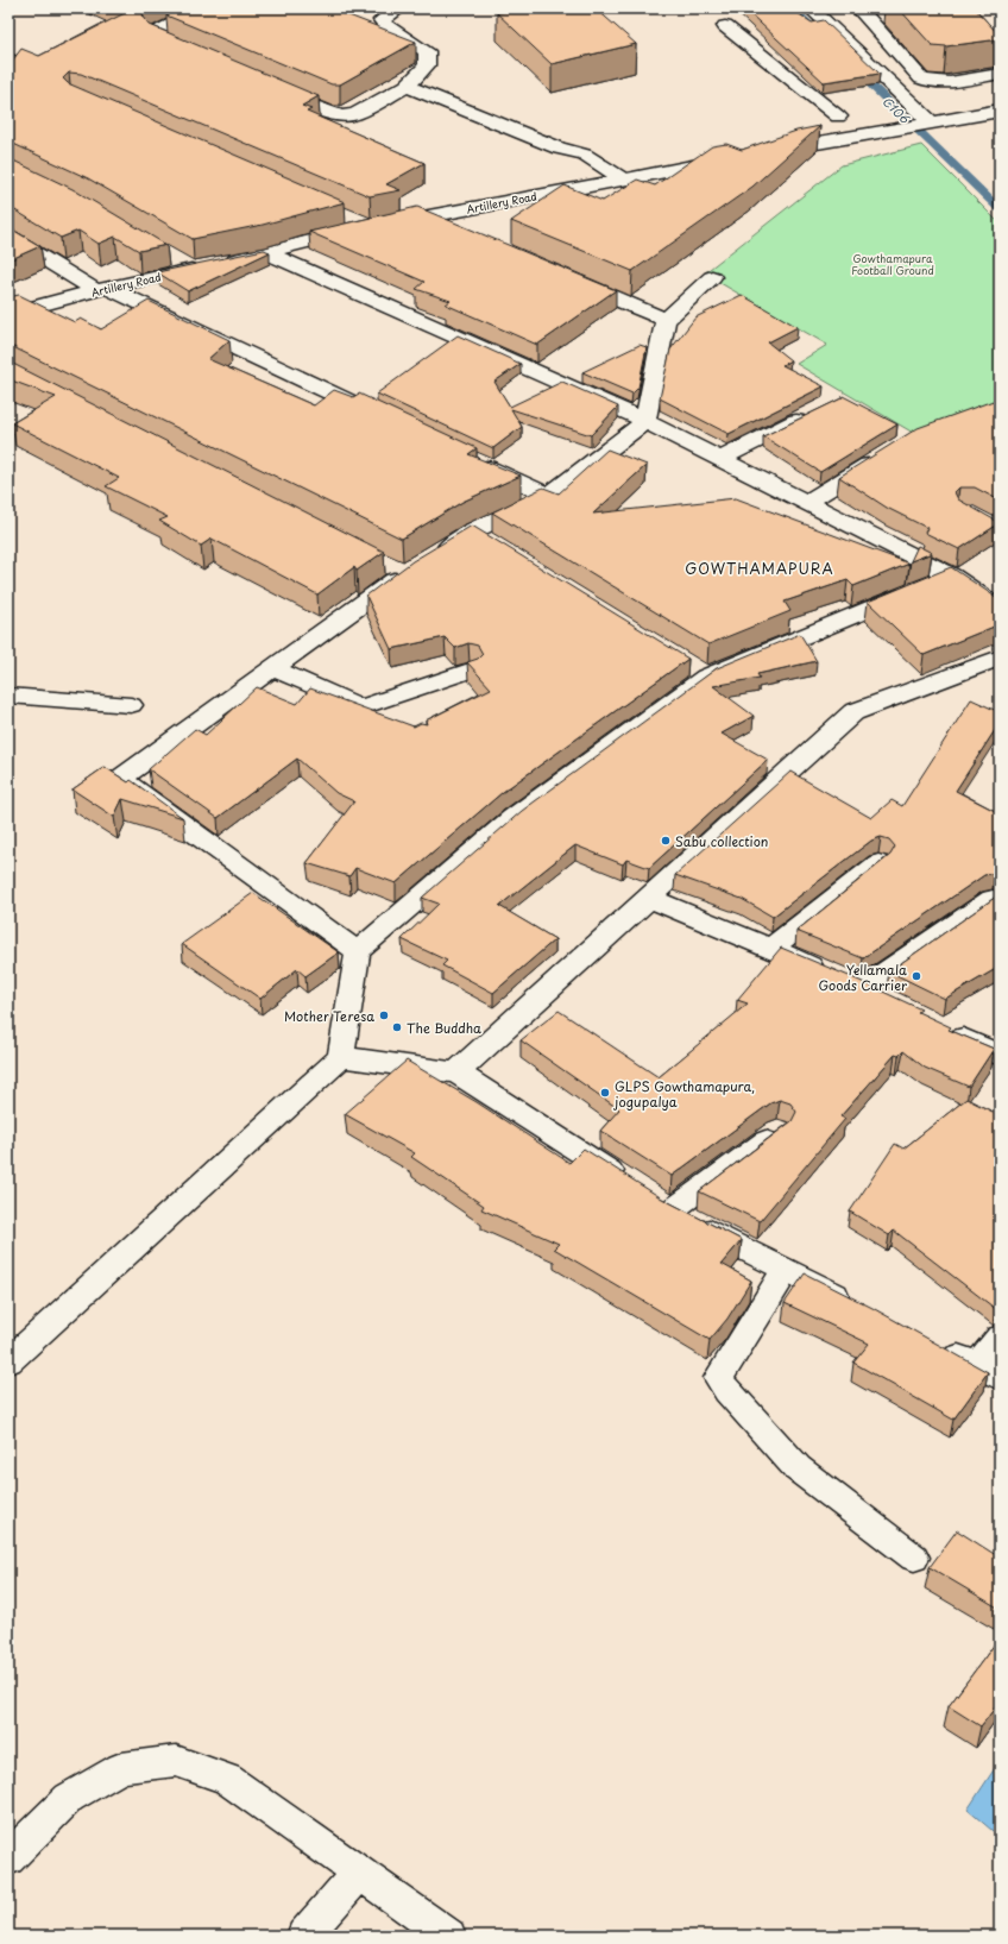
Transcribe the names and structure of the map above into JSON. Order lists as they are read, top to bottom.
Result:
{
  "streets": {
    "street": ["Artillery Road"]
  },
  "districts": ["GOWTHAMAPURA"],
  "water": ["C106"],
  "parks": ["Gowthamapura Football Ground"],
  "places": [
    "Sabu collection",
    "Yellamala Goods Carrier",
    "Mother Teresa",
    "The Buddha",
    "GLPS Gowthamapura, jogupalya"
  ]
}
